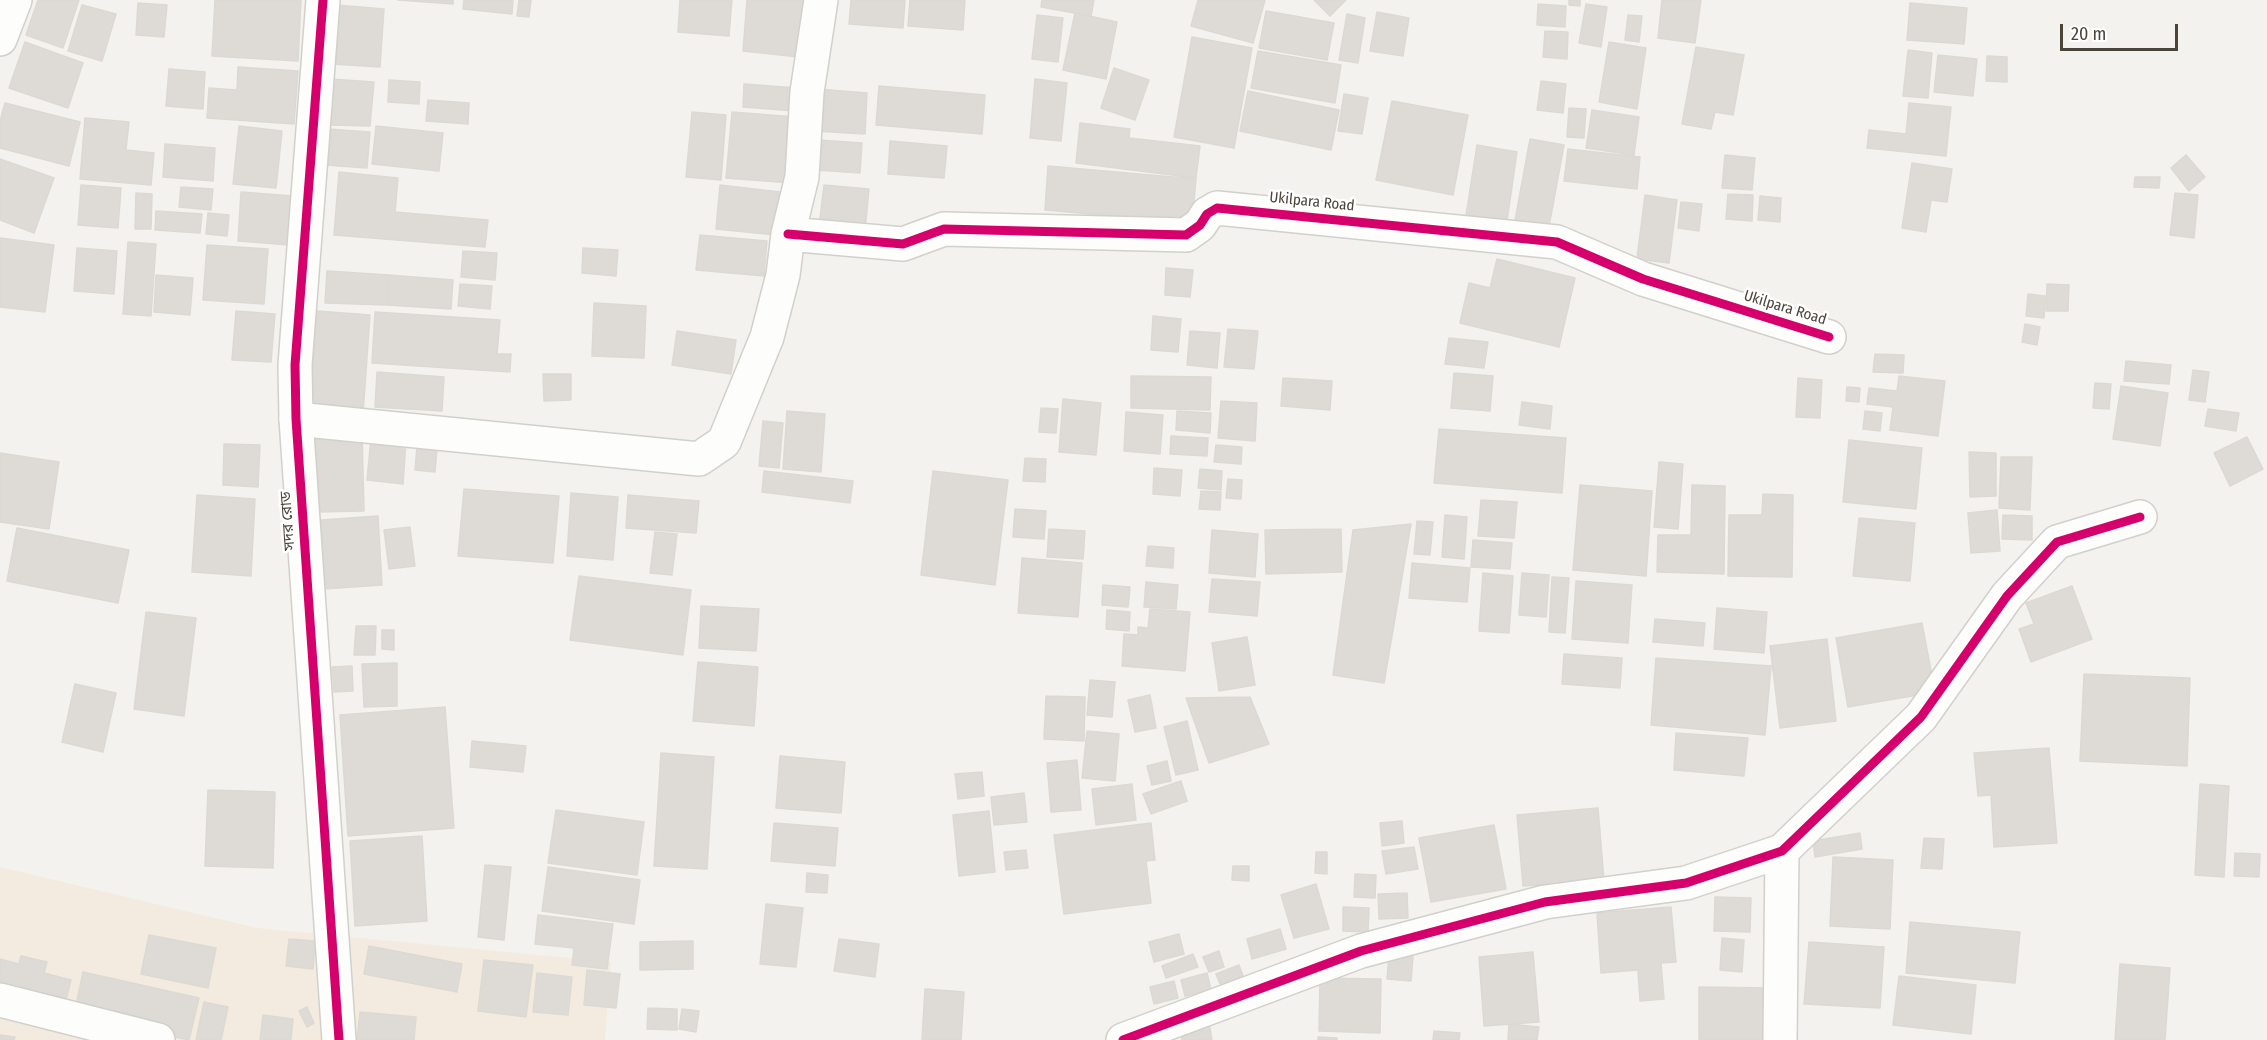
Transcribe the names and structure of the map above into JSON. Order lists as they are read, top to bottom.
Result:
{
  "streets": {
    "street": ["Ukilpara Road", "সদর রোড"]
  },
  "scale_bar": "20 m"
}
